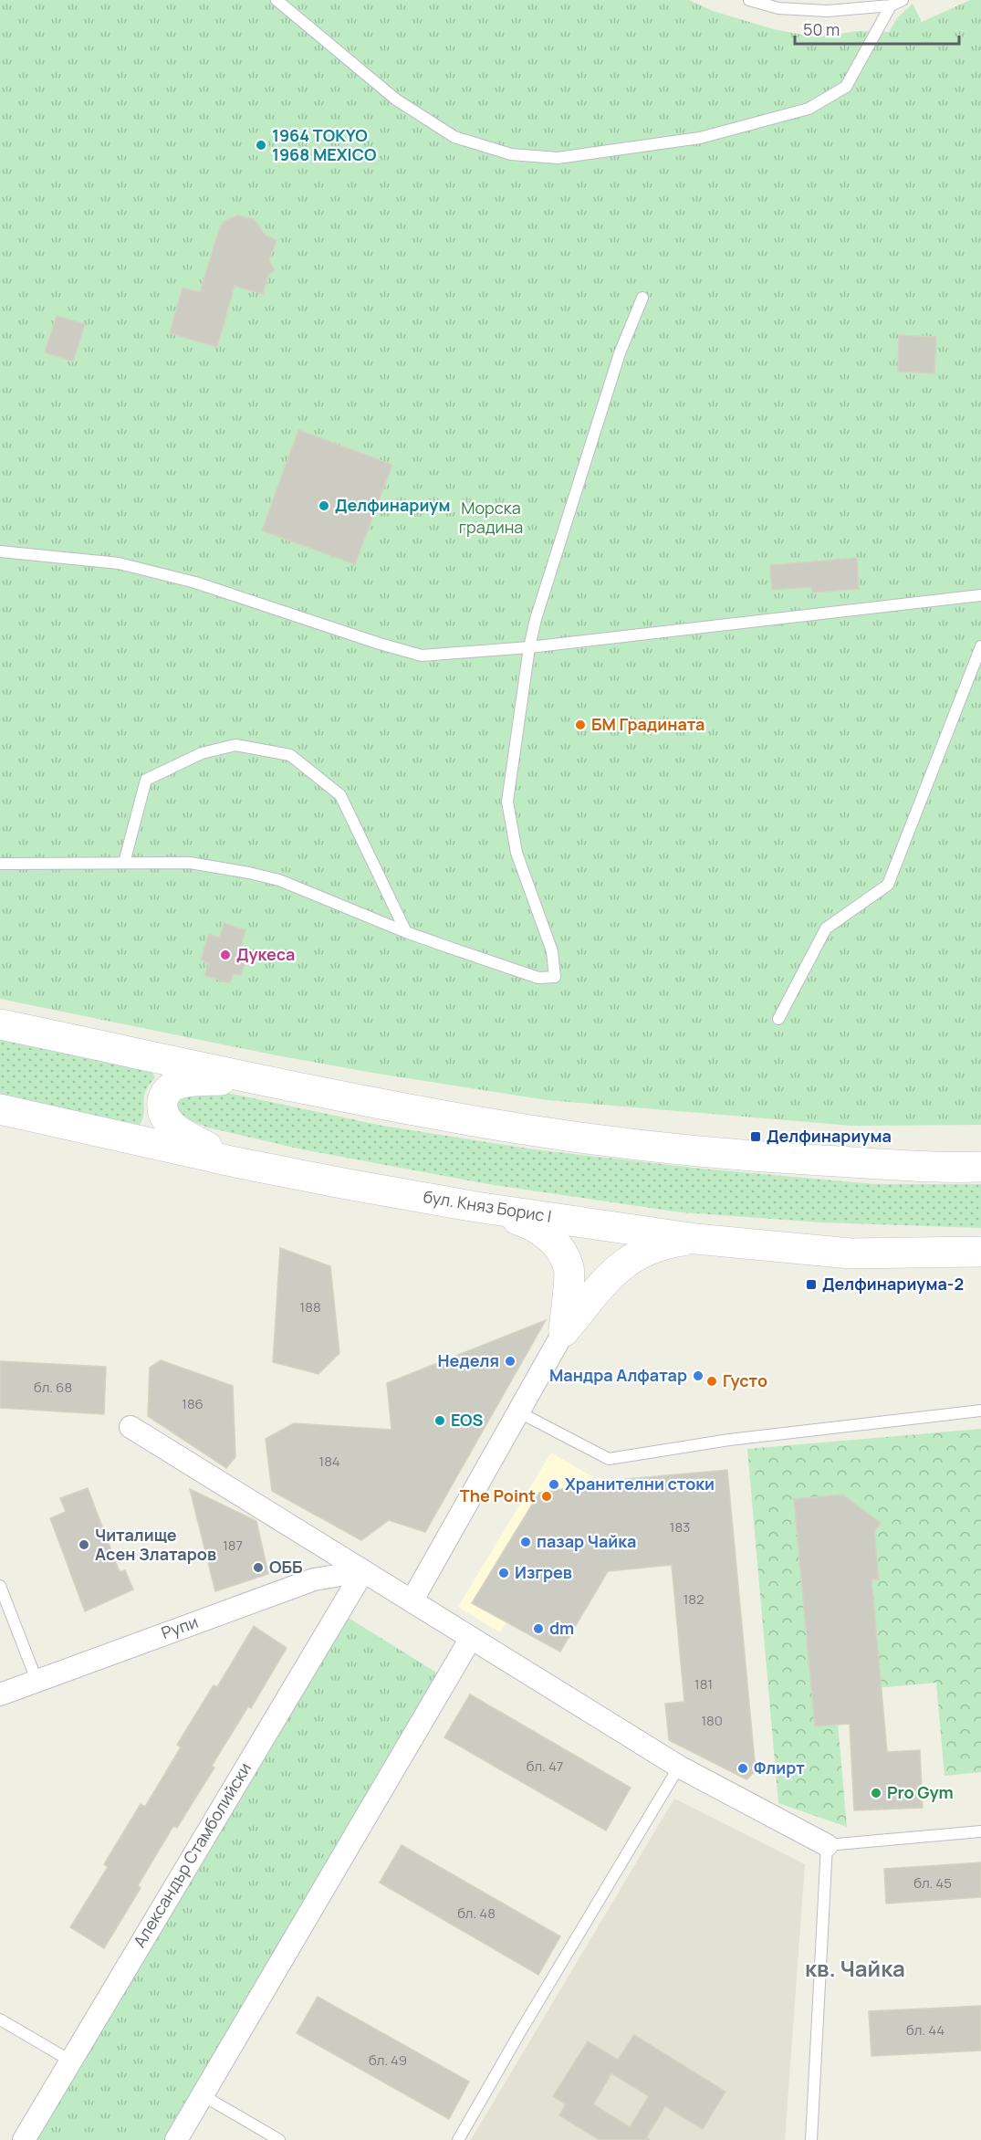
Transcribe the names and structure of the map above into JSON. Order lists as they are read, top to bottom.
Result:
{
  "streets": {
    "main road": ["бул. Княз Борис I"],
    "street": ["Рупи", "Александър Стамболийски"]
  },
  "crossings": [
    ["Рупи", "Александър Стамболийски"]
  ],
  "districts": ["кв. Чайка"],
  "parks": ["Морска градина"],
  "places": {
    "other": [
      "1964 TOKYO 1968 MEXICO",
      "Делфинариум",
      "БМ Градината",
      "Дукеса",
      "Неделя",
      "Мандра Алфатар",
      "Густо",
      "EOS",
      "Хранителни стоки",
      "The Point",
      "пазар Чайка",
      "Читалище Асен Златаров",
      "ОББ",
      "Изгрев",
      "dm",
      "Флирт",
      "Pro Gym"
    ],
    "transit": ["Делфинариума", "Делфинариума-2"]
  },
  "house_numbers": [
    "188",
    "бл. 68",
    "186",
    "184",
    "183",
    "187",
    "182",
    "181",
    "180",
    "бл. 47",
    "бл. 45",
    "бл. 48",
    "бл. 44",
    "бл. 49"
  ],
  "scale_bar": "50 m"
}
